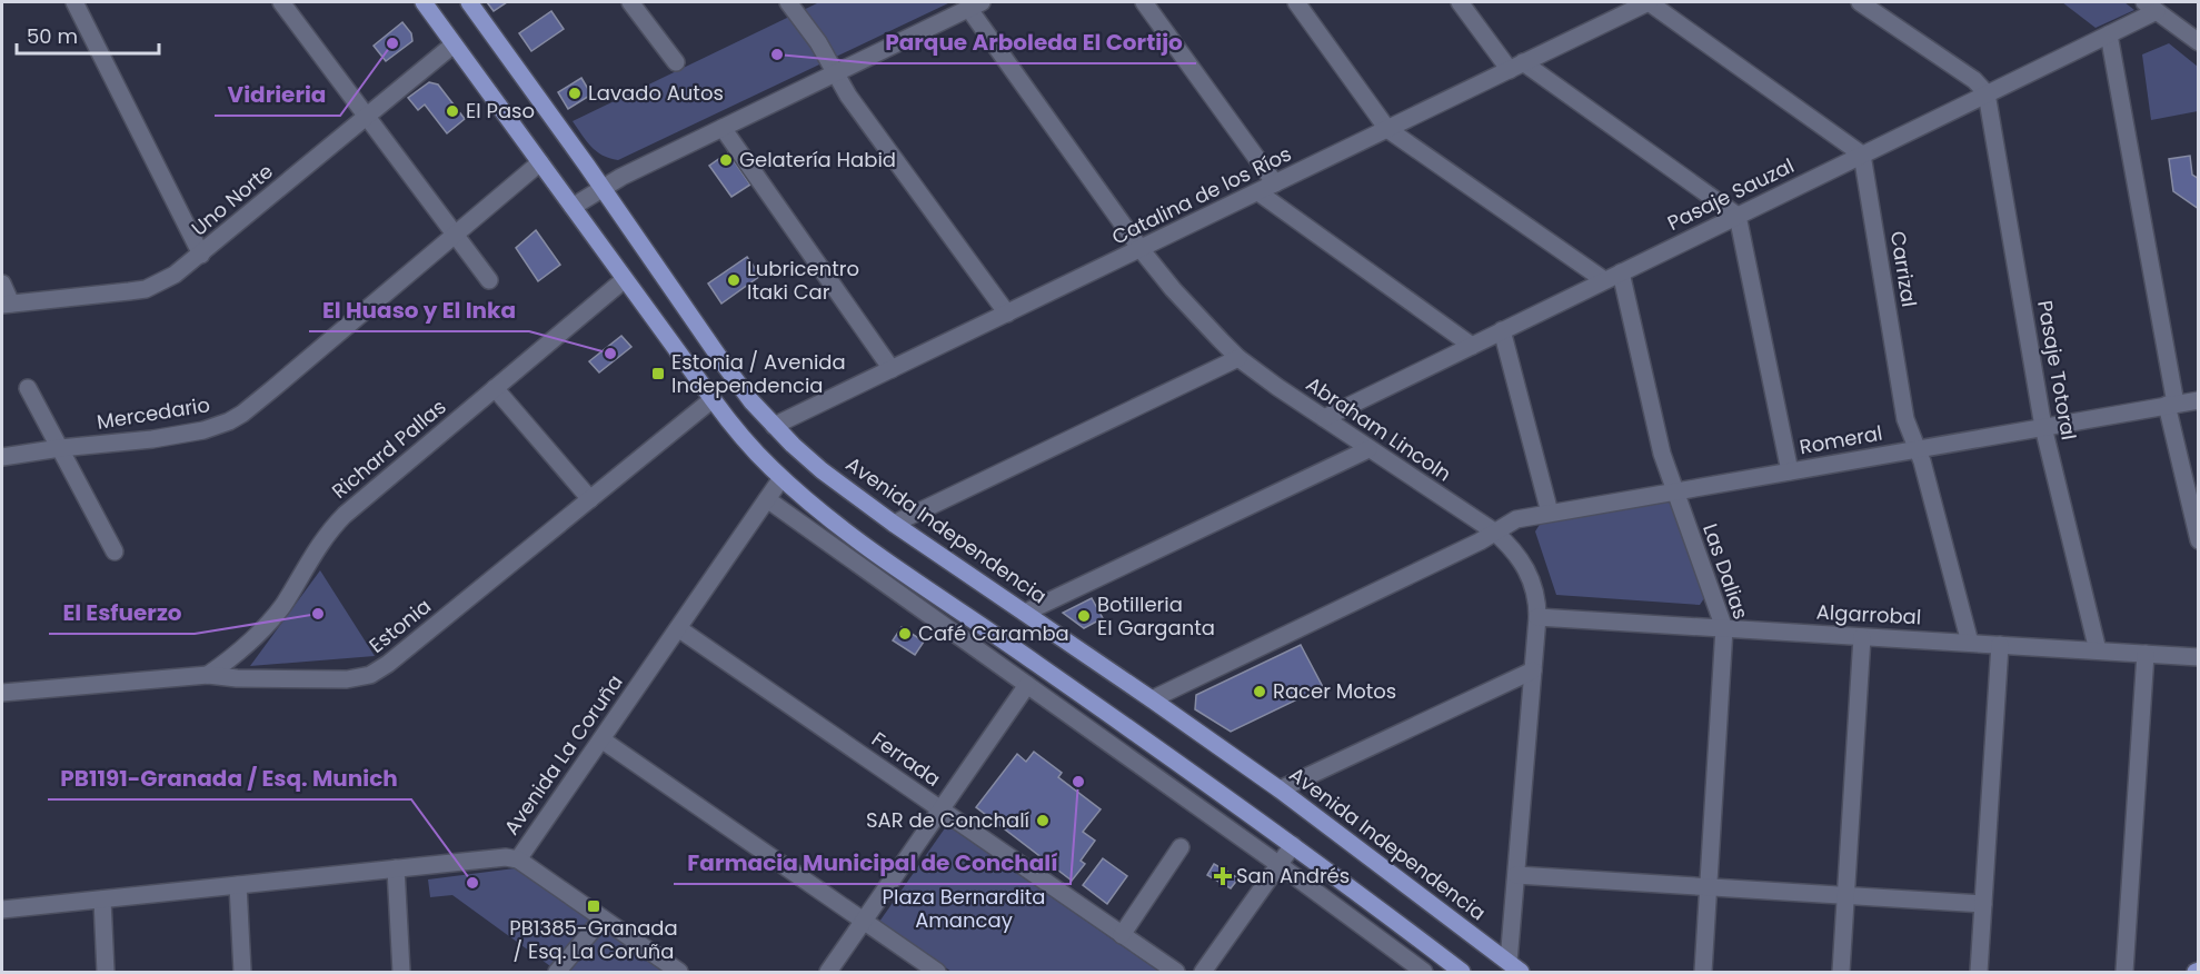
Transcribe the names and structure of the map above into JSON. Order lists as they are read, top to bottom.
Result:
{
  "streets": {
    "main road": ["Avenida Independencia"],
    "street": [
      "Pasaje Sauzal",
      "Catalina de los Ríos",
      "Uno Norte",
      "Carrizal",
      "Pasaje Totoral",
      "Mercedario",
      "Abraham Lincoln",
      "Romeral",
      "Richard Pallas",
      "Las Dalias",
      "Algarrobal",
      "Estonia",
      "Avenida La Coruña",
      "Ferrada"
    ]
  },
  "crossings": [
    ["Pasaje Sauzal", "Carrizal"],
    ["Pasaje Sauzal", "Pasaje Totoral"],
    ["Pasaje Sauzal", "Abraham Lincoln"],
    ["Pasaje Sauzal", "Las Dalias"],
    ["Catalina de los Ríos", "Abraham Lincoln"],
    ["Catalina de los Ríos", "Avenida Independencia"],
    ["Carrizal", "Romeral"],
    ["Carrizal", "Algarrobal"],
    ["Pasaje Totoral", "Romeral"],
    ["Pasaje Totoral", "Algarrobal"],
    ["Abraham Lincoln", "Romeral"],
    ["Abraham Lincoln", "Avenida Independencia"],
    ["Abraham Lincoln", "Algarrobal"],
    ["Romeral", "Avenida Independencia"],
    ["Romeral", "Las Dalias"],
    ["Richard Pallas", "Estonia"],
    ["Las Dalias", "Algarrobal"],
    ["Avenida La Coruña", "Ferrada"]
  ],
  "parks": ["Plaza Bernardita Amancay"],
  "places": {
    "other": [
      "Vidrieria",
      "Parque Arboleda El Cortijo",
      "Lavado Autos",
      "El Paso",
      "Gelatería Habid",
      "Lubricentro Itaki Car",
      "El Huaso y El Inka",
      "El Esfuerzo",
      "Botilleria El Garganta",
      "Café Caramba",
      "Racer Motos",
      "Farmacia Municipal de Conchalí",
      "SAR de Conchalí",
      "PB1191-Granada / Esq. Munich"
    ],
    "transit": ["Estonia / Avenida Independencia", "PB1385-Granada / Esq. La Coruña"],
    "health": ["San Andrés"]
  },
  "scale_bar": "50 m"
}
